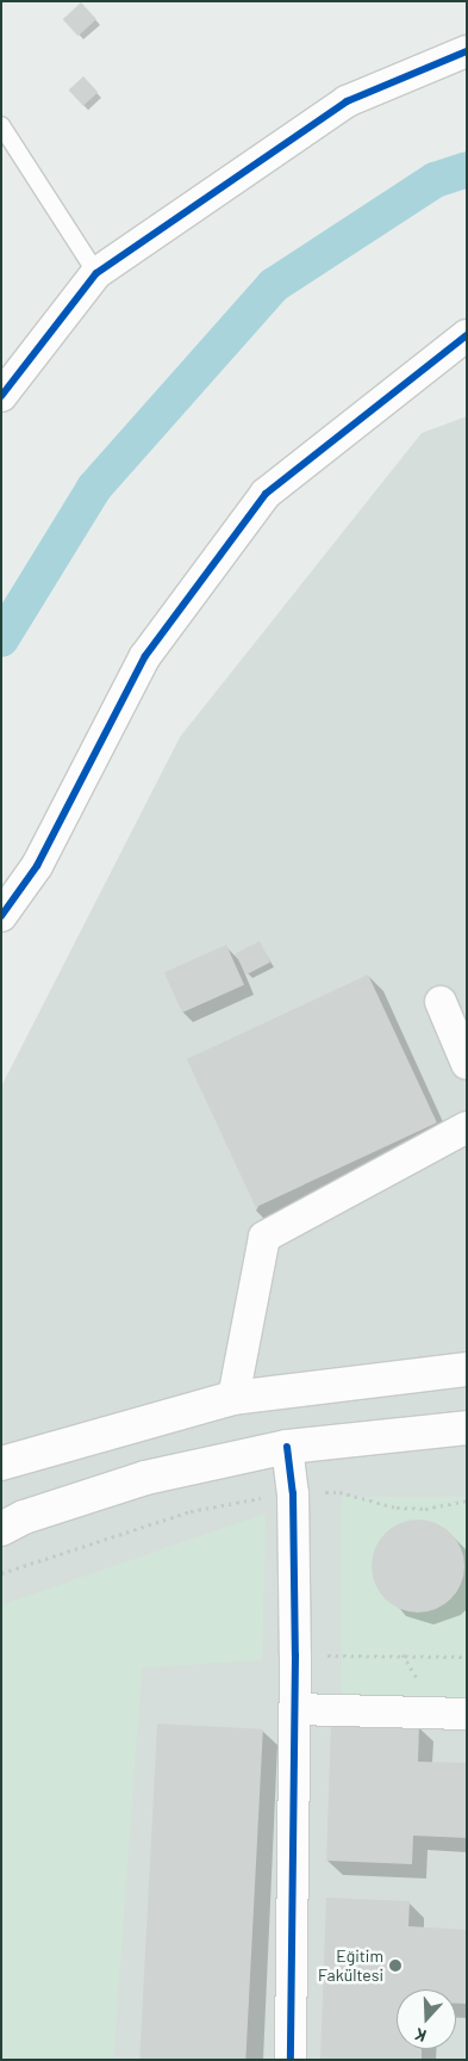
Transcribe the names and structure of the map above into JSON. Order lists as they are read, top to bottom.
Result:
{
  "places": ["Eğitim Fakültesi"],
  "north": "bottom"
}
